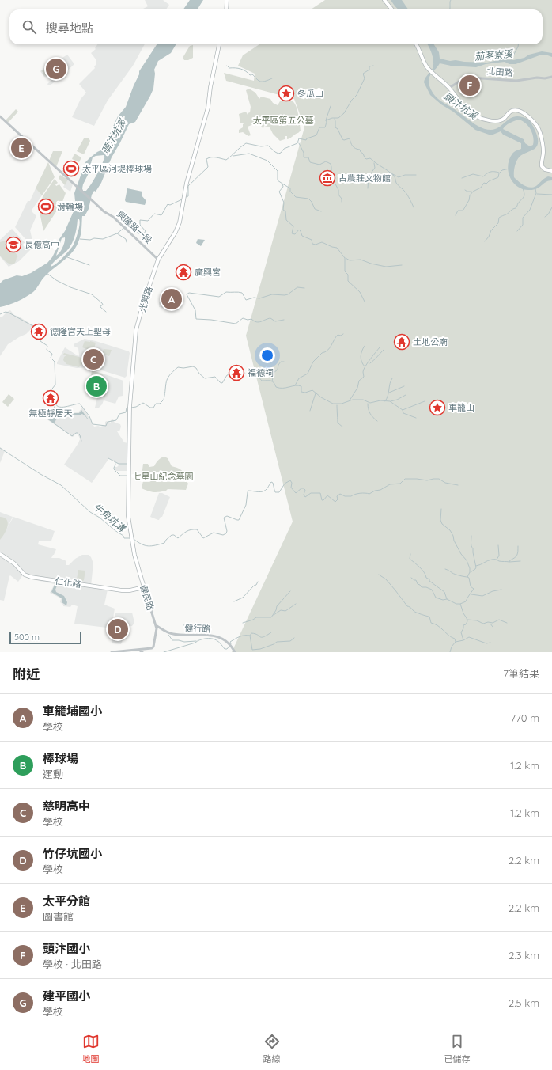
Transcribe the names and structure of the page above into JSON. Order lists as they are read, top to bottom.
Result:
{
  "streets": {
    "main road": ["光興路", "仁化路", "健民路"],
    "street": ["北田路", "興隆路一段", "健行路"]
  },
  "crossings": [
    ["興隆路一段", "光興路"],
    ["光興路", "健民路"],
    ["仁化路", "健民路"],
    ["健民路", "健行路"]
  ],
  "water": ["茄苳寮溪", "頭汴坑溪", "牛角坑溝"],
  "parks": ["太平區第五公墓", "七星山紀念墓園"],
  "places": {
    "place": ["冬瓜山", "車籠山"],
    "sports": ["太平區河堤棒球場", "滑輪場"],
    "museum": ["古農莊文物館"],
    "school or university": ["長億高中"],
    "temple": [
      "廣興宮",
      "德隆宮天上聖母",
      "土地公廟",
      "福德祠",
      "無極靜居天"
    ]
  },
  "scale_bar": "500 m",
  "page": {
    "search": "搜尋地點",
    "pins": [
      "G",
      "F",
      "E",
      "A",
      "C",
      "B",
      "D"
    ],
    "scale": "500 m",
    "heading": ["附近", "7筆結果"],
    "list": [
      {
        "mark": "A",
        "name": "車籠埔國小",
        "note": "學校",
        "value": "770 m"
      },
      {
        "mark": "B",
        "name": "棒球場",
        "note": "運動",
        "value": "1.2 km"
      },
      {
        "mark": "C",
        "name": "慈明高中",
        "note": "學校",
        "value": "1.2 km"
      },
      {
        "mark": "D",
        "name": "竹仔坑國小",
        "note": "學校",
        "value": "2.2 km"
      },
      {
        "mark": "E",
        "name": "太平分館",
        "note": "圖書館",
        "value": "2.2 km"
      },
      {
        "mark": "F",
        "name": "頭汴國小",
        "note": "學校 · 北田路",
        "value": "2.3 km"
      },
      {
        "mark": "G",
        "name": "建平國小",
        "note": "學校",
        "value": "2.5 km"
      }
    ],
    "nav": ["地圖", "路線", "已儲存"]
  }
}
